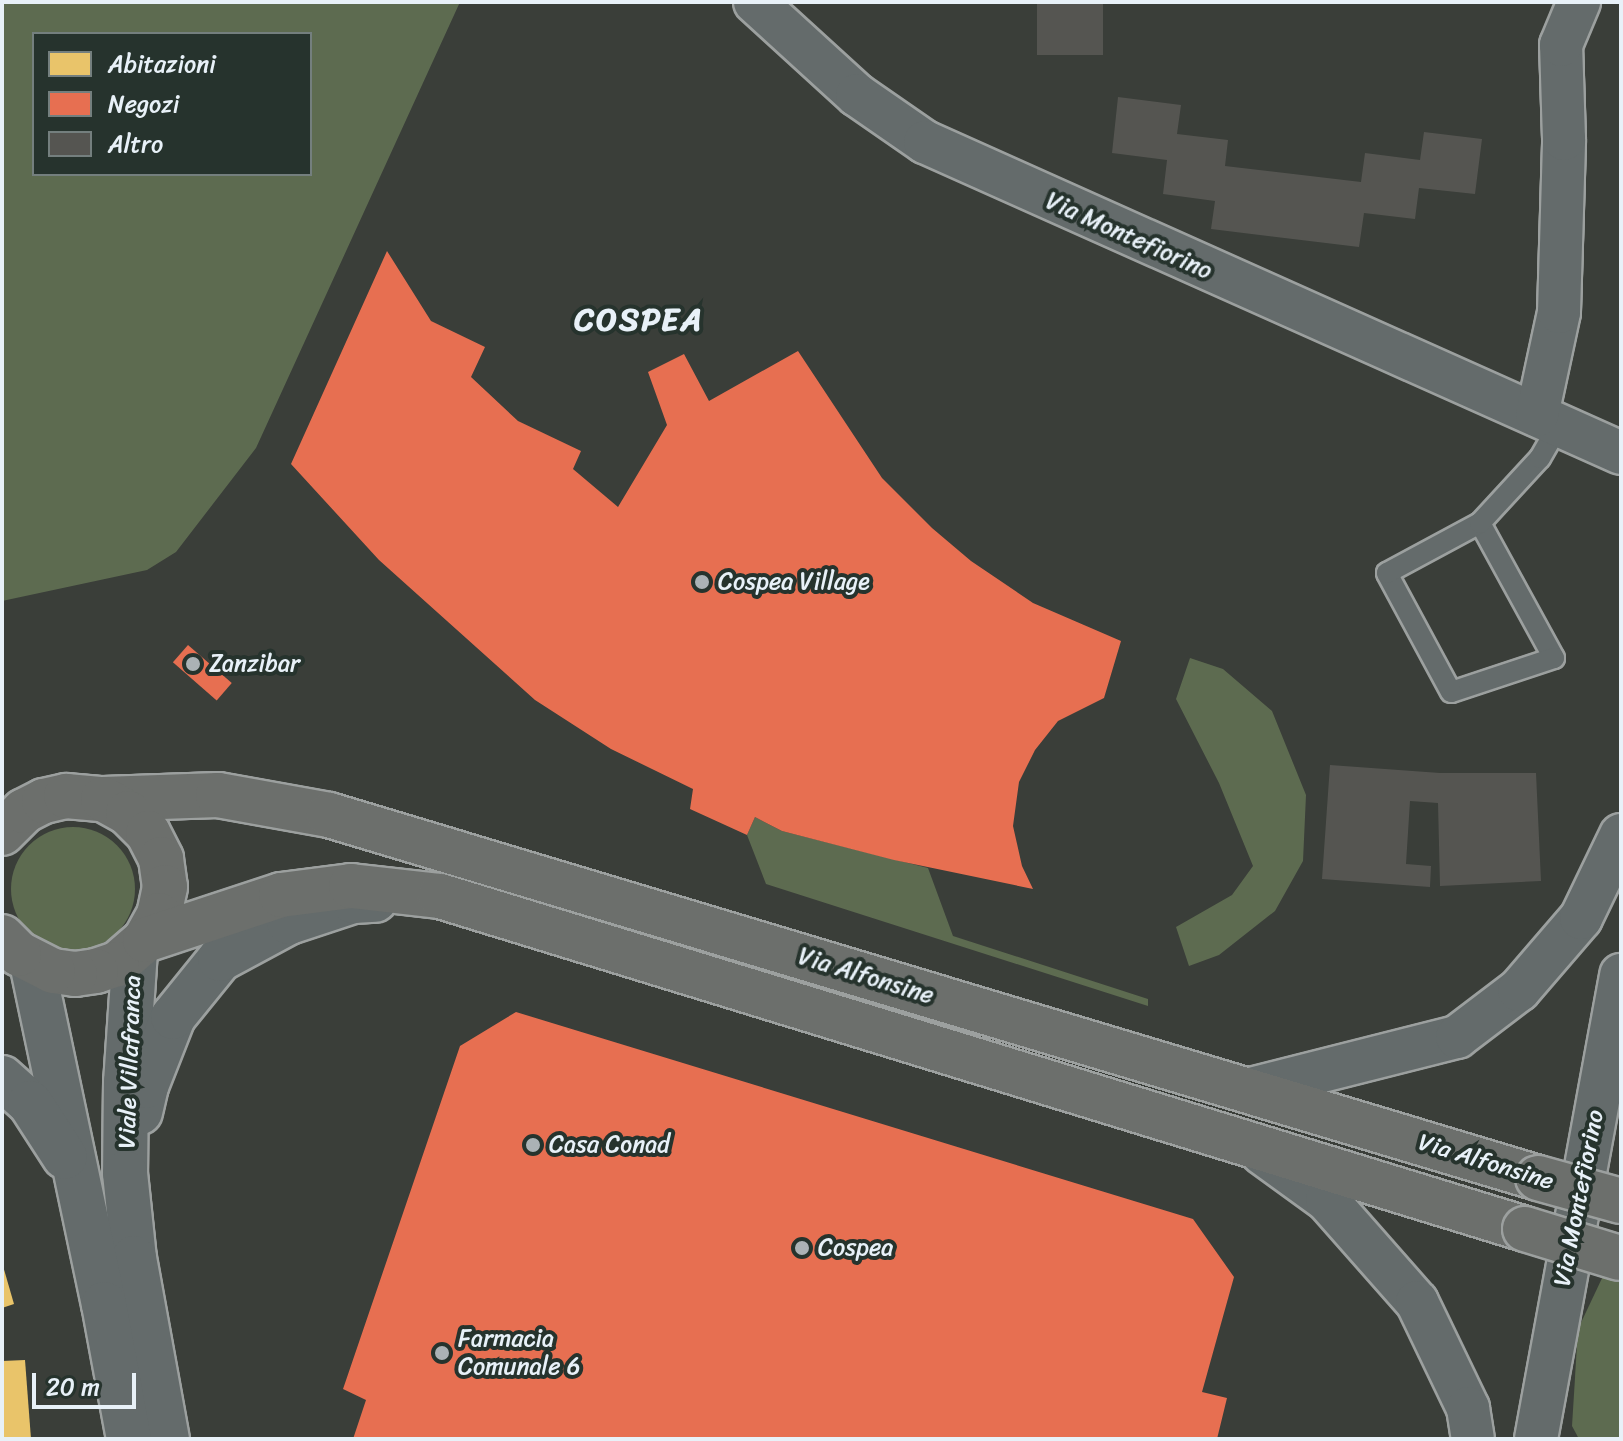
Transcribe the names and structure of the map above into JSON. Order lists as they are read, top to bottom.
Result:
{
  "streets": {
    "main road": ["Via Alfonsine", "Viale Villafranca"],
    "street": ["Via Montefiorino"]
  },
  "crossings": [
    ["Via Alfonsine", "Viale Villafranca"]
  ],
  "districts": ["COSPEA"],
  "places": [
    "Cospea Village",
    "Zanzibar",
    "Casa Conad",
    "Cospea",
    "Farmacia Comunale 6"
  ],
  "legend": ["Abitazioni", "Negozi", "Altro"],
  "scale_bar": "20 m"
}
